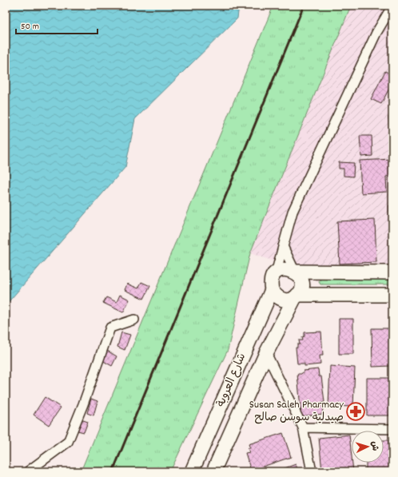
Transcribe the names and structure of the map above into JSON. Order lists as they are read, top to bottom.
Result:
{
  "streets": {
    "main road": ["شارع العروبة"]
  },
  "places": {
    "pharmacy": ["Susan Saleh Pharmacy صيدلية سوسن صالح"]
  },
  "scale_bar": "50 m",
  "north": "right"
}
